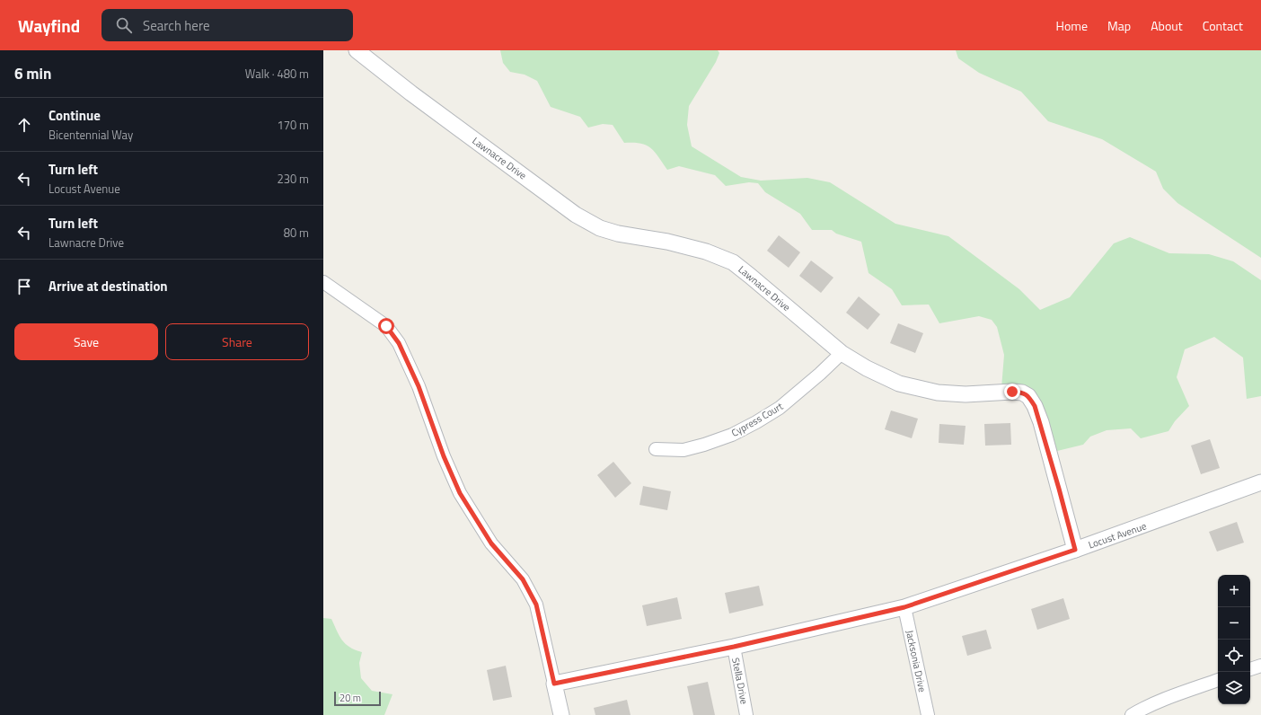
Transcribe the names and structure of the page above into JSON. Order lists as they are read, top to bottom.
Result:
{
  "streets": {
    "street": [
      "Lawnacre Drive",
      "Cypress Court",
      "Locust Avenue",
      "Jacksonia Drive",
      "Stella Drive"
    ]
  },
  "crossings": [
    ["Lawnacre Drive", "Cypress Court"],
    ["Lawnacre Drive", "Locust Avenue"],
    ["Locust Avenue", "Jacksonia Drive"],
    ["Locust Avenue", "Stella Drive"]
  ],
  "scale_bar": "20 m",
  "page": {
    "header": "Wayfind",
    "search": "Search here",
    "nav": [
      "Home",
      "Map",
      "About",
      "Contact"
    ],
    "heading": ["6 min", "Walk · 480 m"],
    "list": [
      ["Continue", "Bicentennial Way", "170 m"],
      ["Turn left", "Locust Avenue", "230 m"],
      ["Turn left", "Lawnacre Drive", "80 m"],
      "Arrive at destination"
    ],
    "buttons": ["Save", "Share"],
    "map_buttons": ["+", "−"],
    "scale": "20 m"
  }
}
